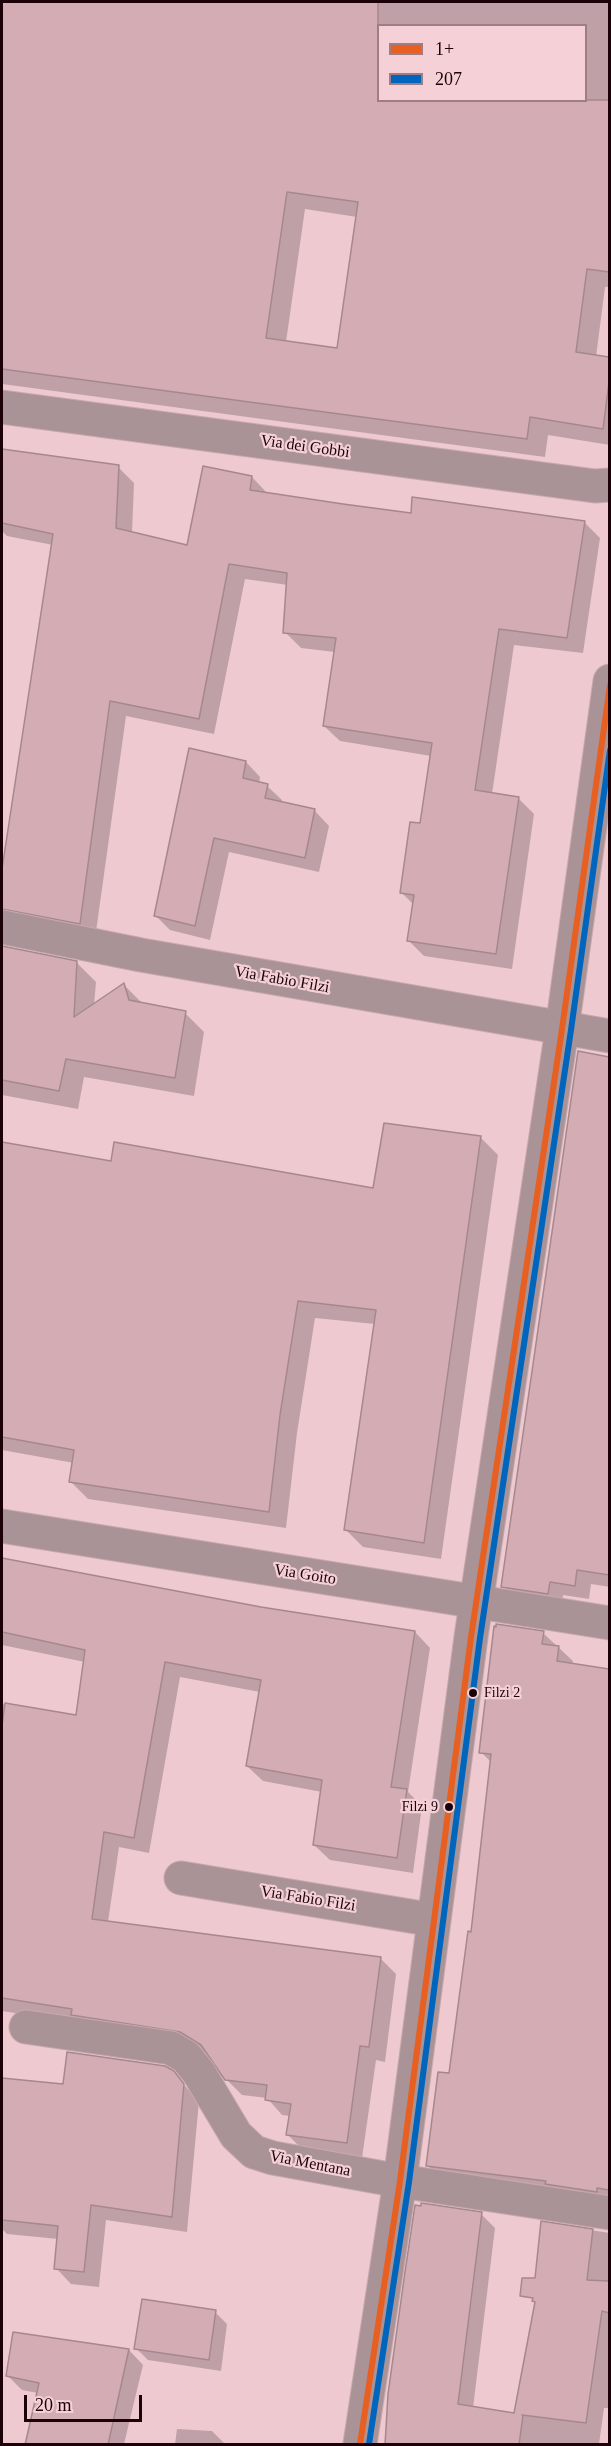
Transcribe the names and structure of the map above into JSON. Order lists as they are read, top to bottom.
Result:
{
  "streets": {
    "street": [
      "Via dei Gobbi",
      "Via Fabio Filzi",
      "Via Goito",
      "Via Mentana"
    ]
  },
  "places": ["Filzi 2", "Filzi 9"],
  "lines": ["transit line 1+", "transit line 207"],
  "legend": ["1+", "207"],
  "scale_bar": "20 m"
}
